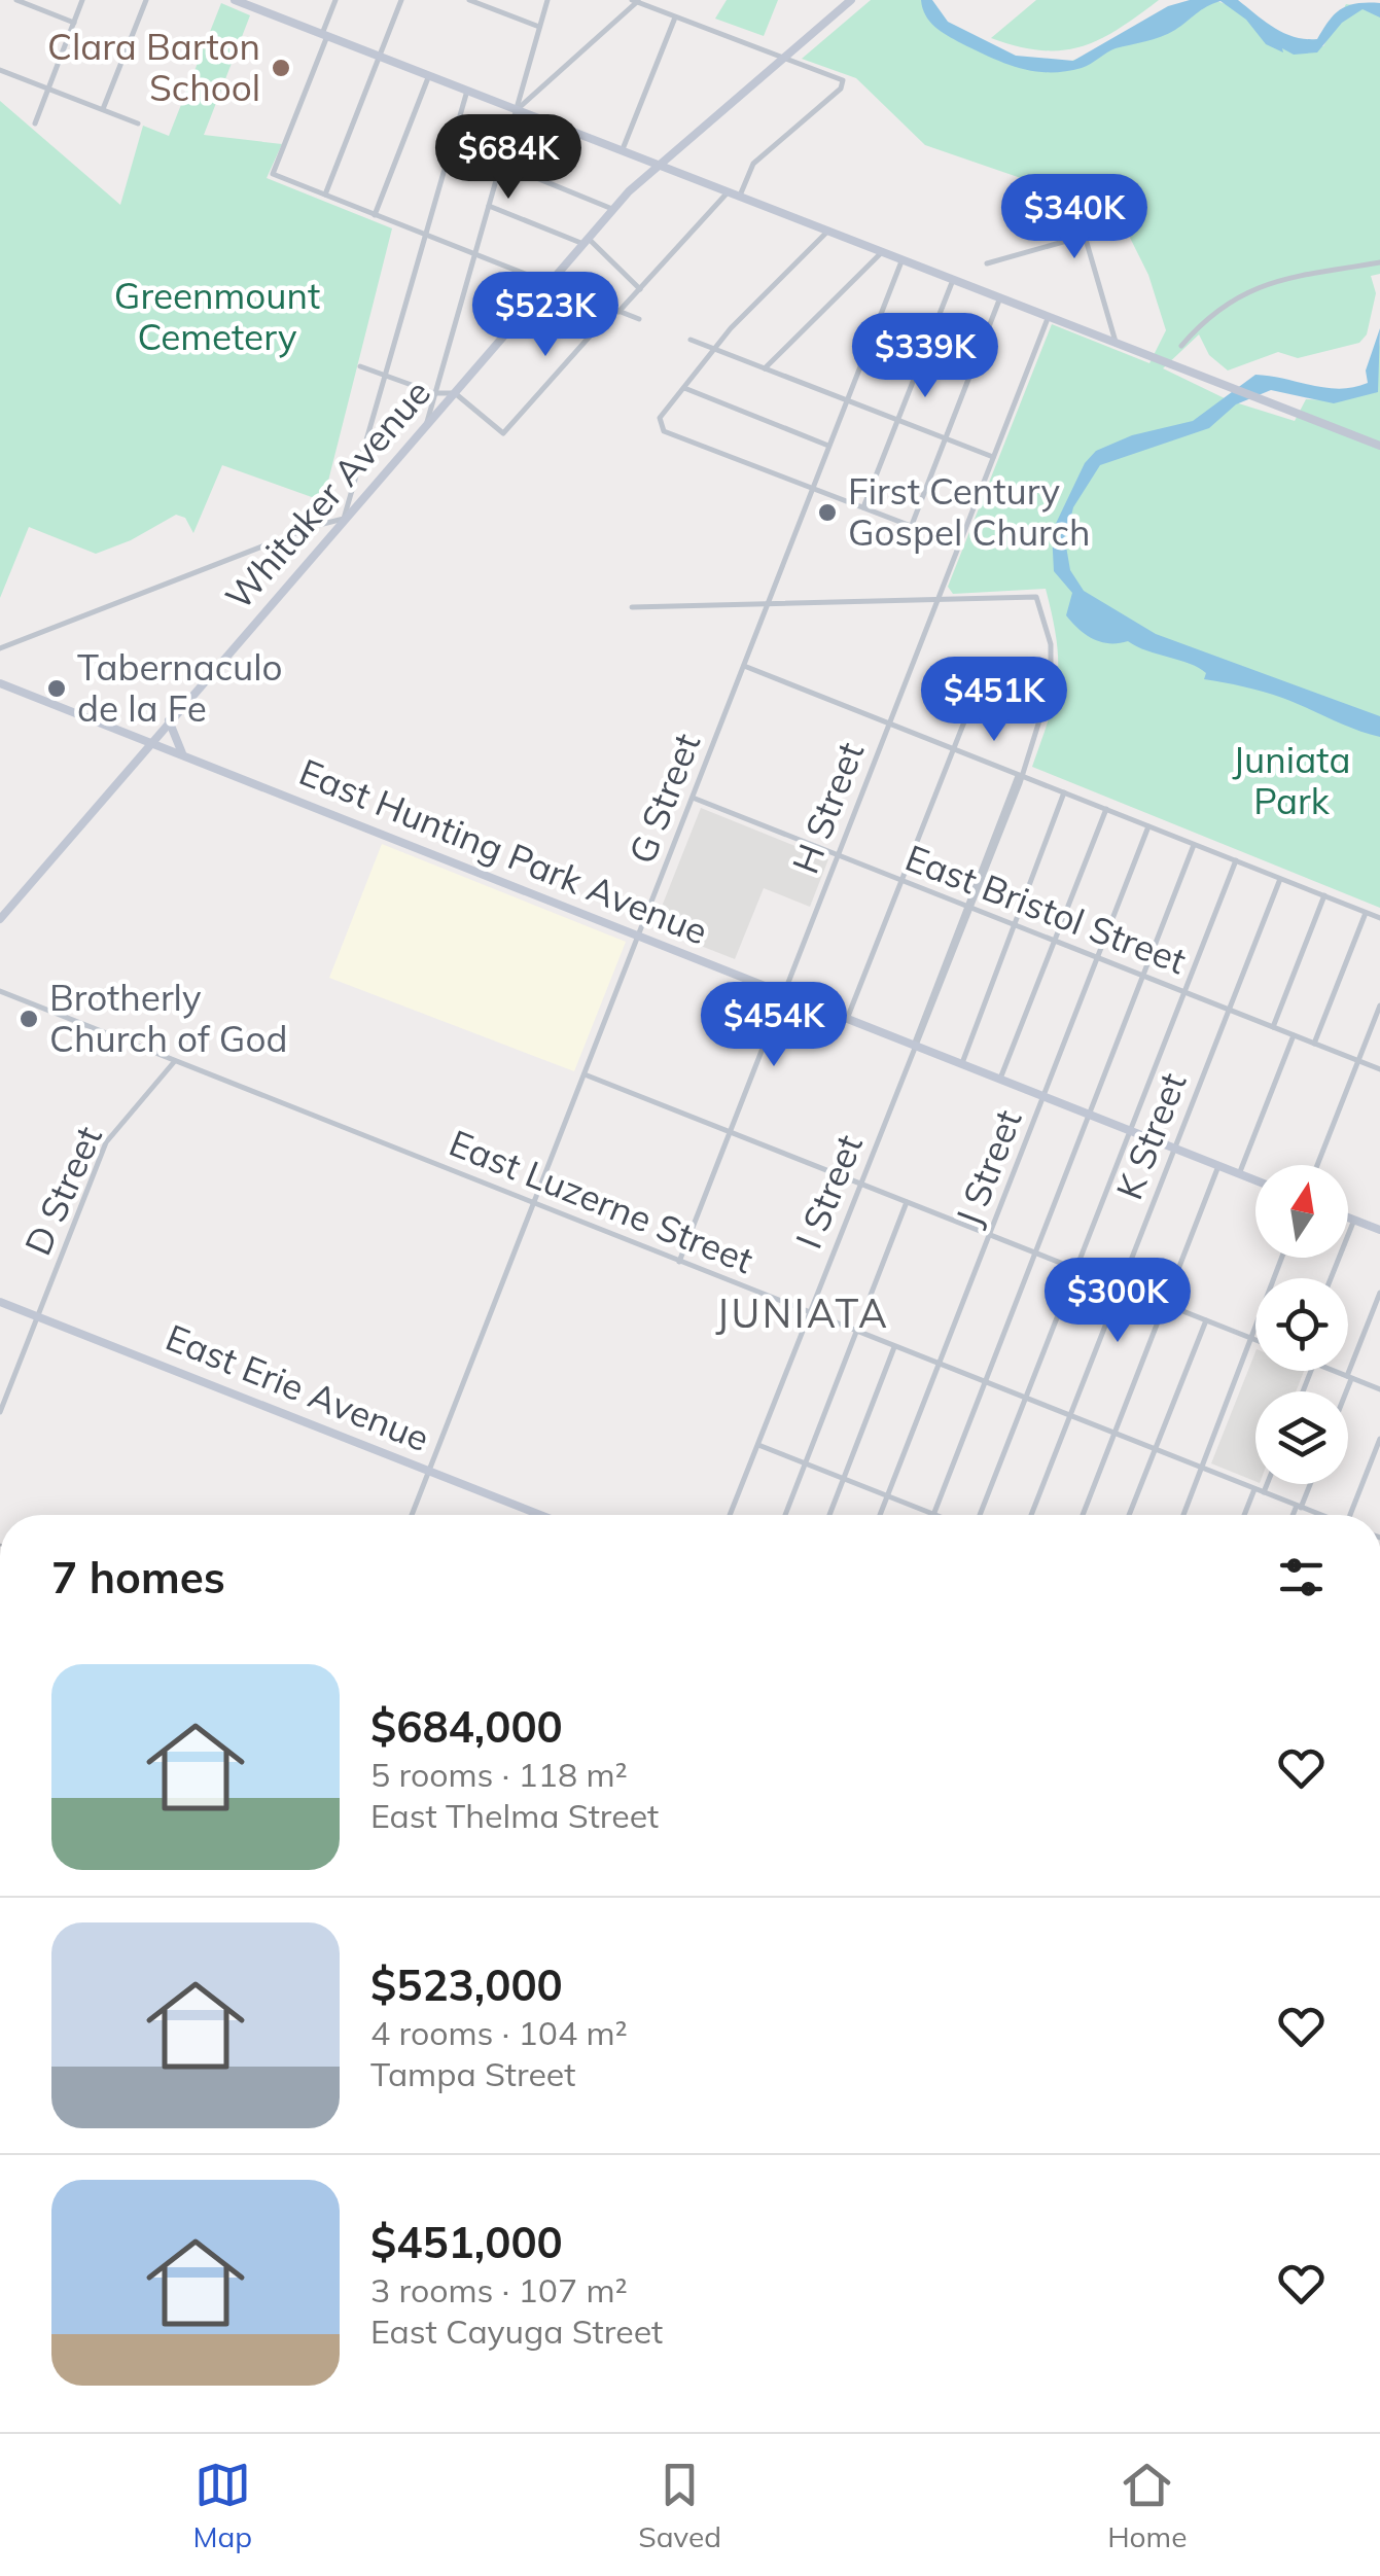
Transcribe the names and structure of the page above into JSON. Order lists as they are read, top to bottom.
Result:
{
  "streets": {
    "main road": ["Whitaker Avenue", "East Hunting Park Avenue", "East Erie Avenue"],
    "street": [
      "G Street",
      "H Street",
      "East Bristol Street",
      "K Street",
      "J Street",
      "D Street",
      "I Street",
      "East Luzerne Street"
    ]
  },
  "crossings": [
    ["Whitaker Avenue", "East Hunting Park Avenue"],
    ["G Street", "East Hunting Park Avenue"],
    ["G Street", "East Bristol Street"],
    ["G Street", "East Luzerne Street"],
    ["G Street", "East Erie Avenue"],
    ["H Street", "East Hunting Park Avenue"],
    ["H Street", "East Bristol Street"],
    ["H Street", "I Street"],
    ["H Street", "East Luzerne Street"],
    ["East Hunting Park Avenue", "K Street"],
    ["East Hunting Park Avenue", "J Street"],
    ["East Hunting Park Avenue", "I Street"],
    ["East Bristol Street", "K Street"],
    ["East Bristol Street", "J Street"],
    ["East Bristol Street", "I Street"],
    ["K Street", "East Luzerne Street"],
    ["J Street", "East Luzerne Street"],
    ["D Street", "East Luzerne Street"],
    ["D Street", "East Erie Avenue"],
    ["I Street", "East Luzerne Street"]
  ],
  "districts": ["JUNIATA"],
  "parks": ["Greenmount Cemetery", "Juniata Park"],
  "places": [
    "Clara Barton School",
    "First Century Gospel Church",
    "Tabernaculo de la Fe",
    "Brotherly Church of God"
  ],
  "north": "top",
  "page": {
    "price": [
      "$684K",
      "$340K",
      "$523K",
      "$339K",
      "$451K",
      "$454K",
      "$300K"
    ],
    "heading": "7 homes",
    "list": [
      {
        "name": "$684,000",
        "note": "5 rooms · 118 m² · East Thelma Street"
      },
      {
        "name": "$523,000",
        "note": "4 rooms · 104 m² · Tampa Street"
      },
      {
        "name": "$451,000",
        "note": "3 rooms · 107 m² · East Cayuga Street"
      }
    ],
    "tabs": ["Map", "Saved", "Home"]
  }
}
